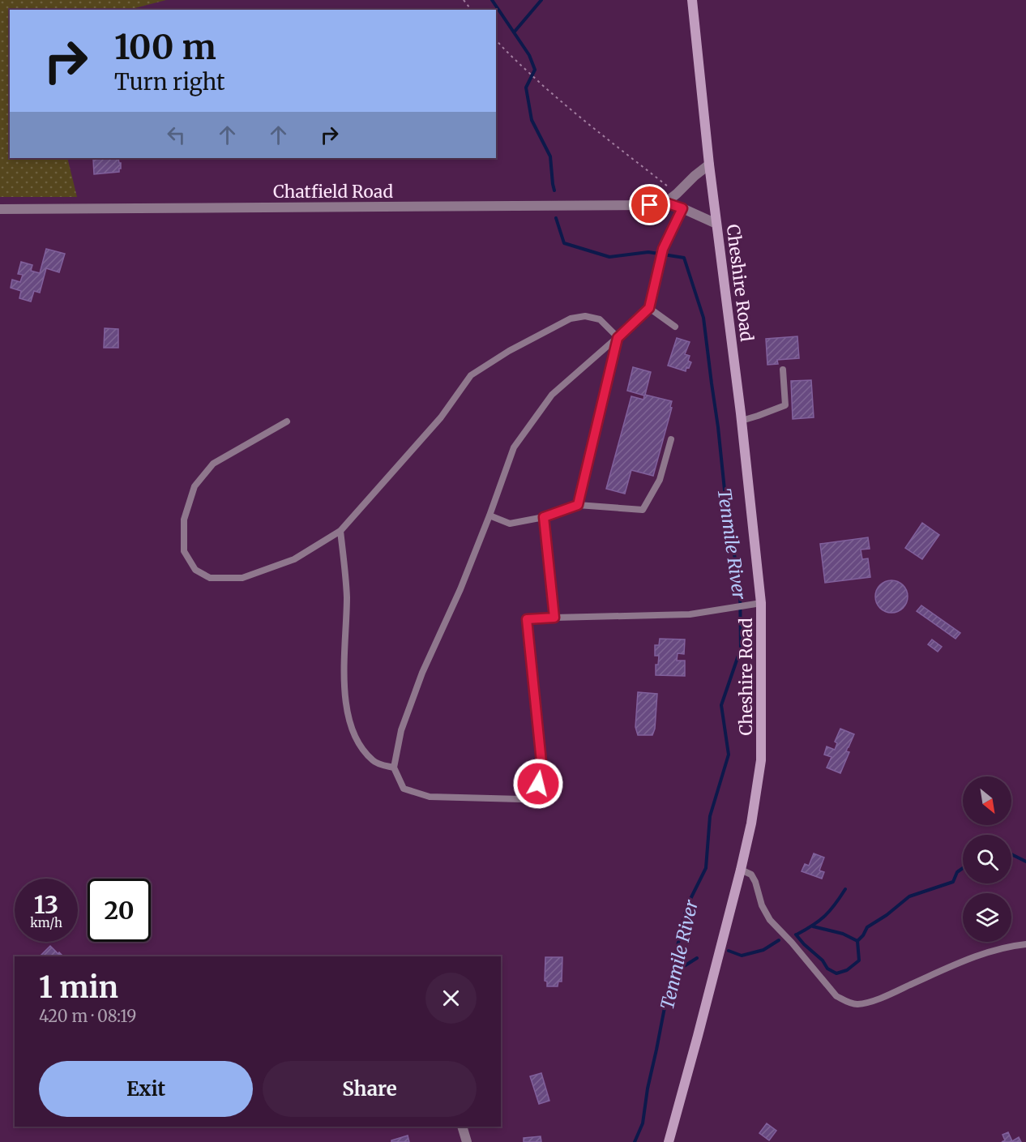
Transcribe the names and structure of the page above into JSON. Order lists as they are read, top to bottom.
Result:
{
  "streets": {
    "main road": ["Cheshire Road"],
    "street": ["Chatfield Road"]
  },
  "crossings": [
    ["Chatfield Road", "Cheshire Road"]
  ],
  "water": ["Tenmile River"],
  "north": "bottom right",
  "page": {
    "turn": ["100 m", "Turn right"],
    "speed": "13 km/h",
    "limit": "20",
    "heading": ["1 min", "420 m · 08:19"],
    "buttons": ["Exit", "Share"]
  }
}
